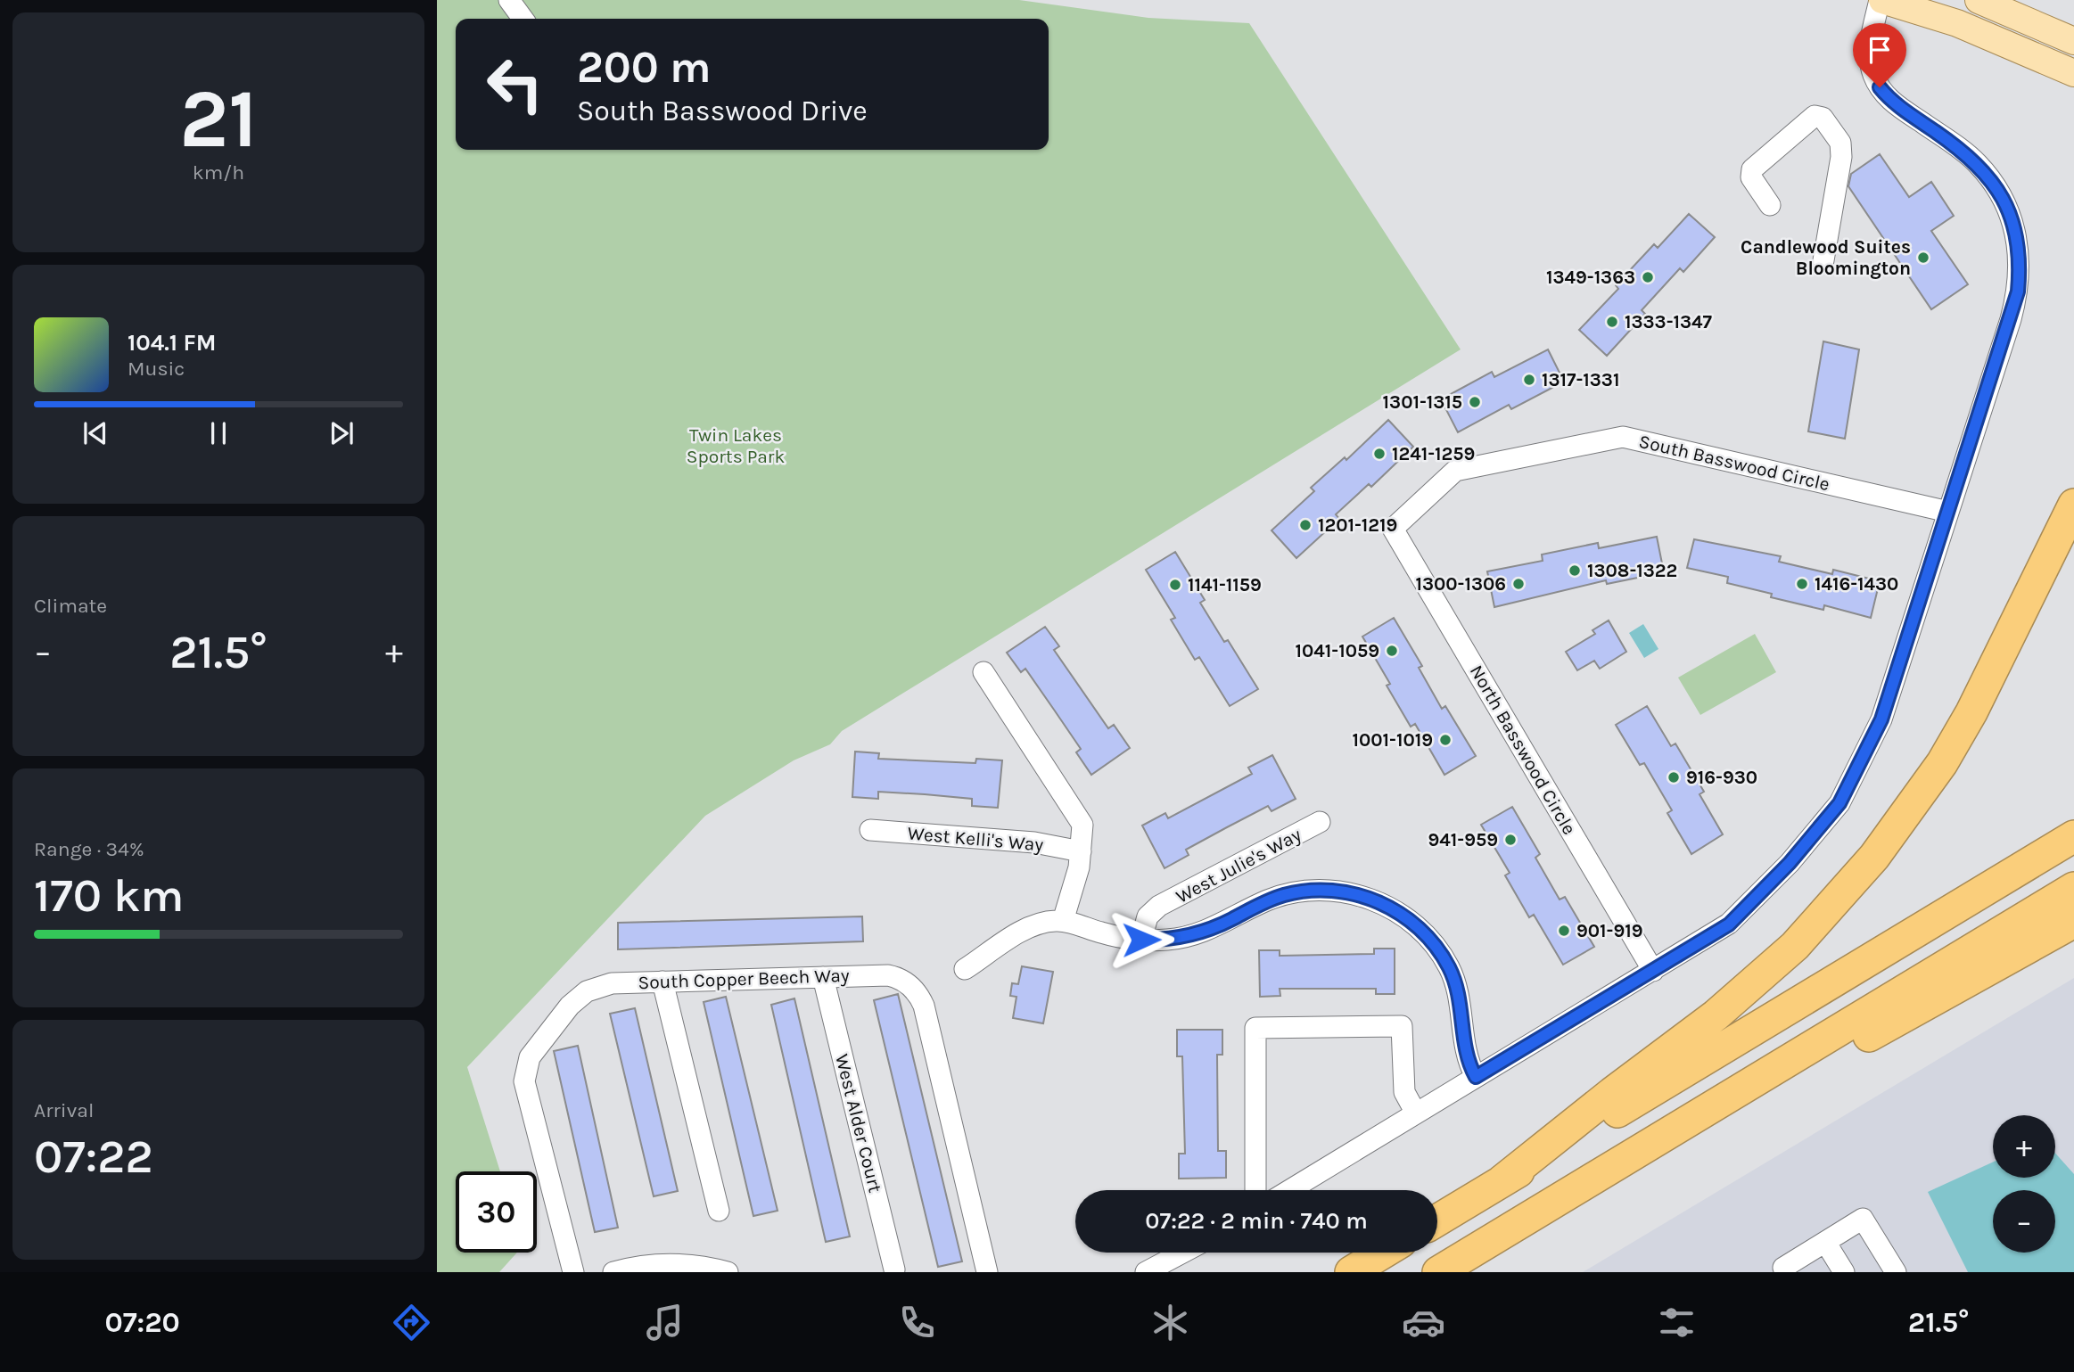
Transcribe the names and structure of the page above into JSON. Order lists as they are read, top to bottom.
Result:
{
  "streets": {
    "street": [
      "South Basswood Circle",
      "North Basswood Circle",
      "West Kelli's Way",
      "West Julie's Way",
      "South Copper Beech Way",
      "West Alder Court"
    ]
  },
  "crossings": [
    ["South Basswood Circle", "North Basswood Circle"],
    ["South Copper Beech Way", "West Alder Court"]
  ],
  "parks": ["Twin Lakes Sports Park"],
  "places": [
    "Candlewood Suites Bloomington",
    "1349-1363",
    "1333-1347",
    "1317-1331",
    "1301-1315",
    "1241-1259",
    "1201-1219",
    "1308-1322",
    "1300-1306",
    "1416-1430",
    "1141-1159",
    "1041-1059",
    "1001-1019",
    "916-930",
    "941-959",
    "901-919"
  ],
  "page": {
    "tile": [
      ["21", "km/h"],
      "Climate",
      ["Range · 34%", "170 km"],
      ["Arrival", "07:22"]
    ],
    "turn": ["200 m", "South Basswood Drive"],
    "song": ["104.1 FM", "Music"],
    "heat": ["−", "21.5°", "+"],
    "map_buttons": ["+", "−"],
    "limit": "30",
    "trip": "07:22 · 2 min · 740 m",
    "tabs": ["07:20", "21.5°"]
  }
}
